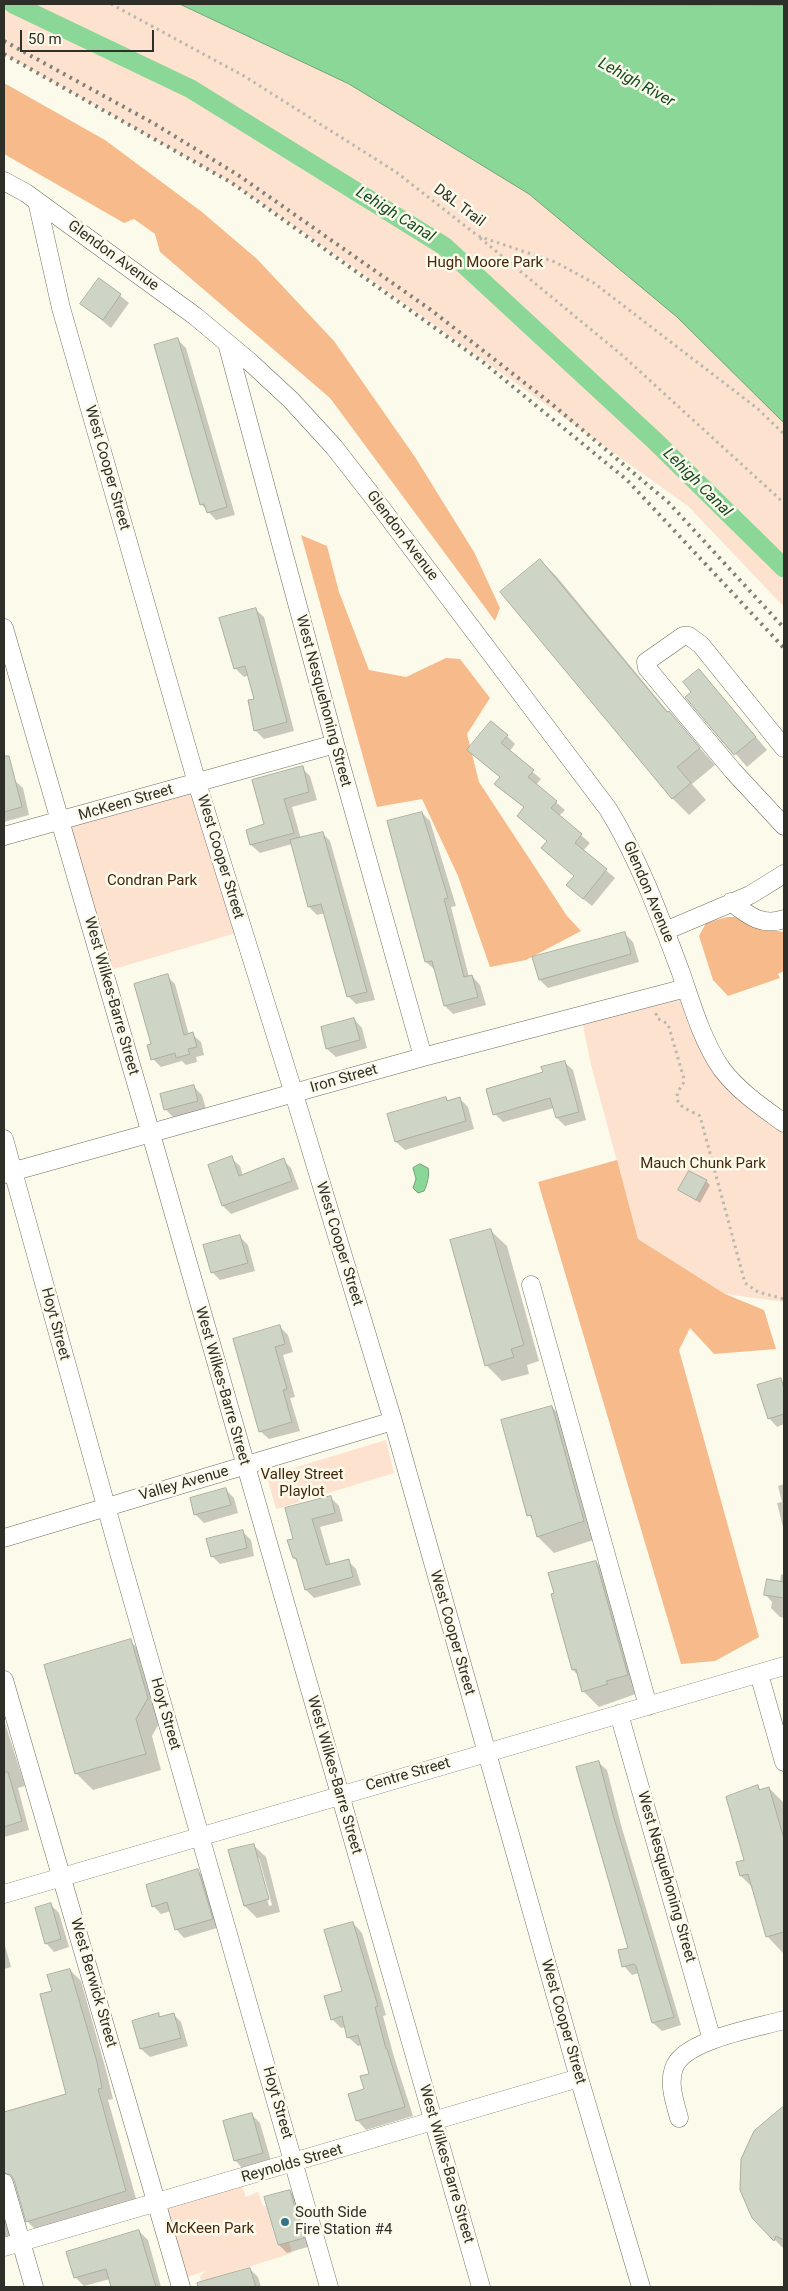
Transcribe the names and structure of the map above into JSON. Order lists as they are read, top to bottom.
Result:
{
  "streets": {
    "street": [
      "Glendon Avenue",
      "West Cooper Street",
      "West Nesquehoning Street",
      "McKeen Street",
      "West Wilkes-Barre Street",
      "Iron Street",
      "Hoyt Street",
      "Valley Avenue",
      "Centre Street",
      "West Berwick Street",
      "Reynolds Street"
    ],
    "path": ["D&L Trail"]
  },
  "crossings": [
    ["Glendon Avenue", "West Cooper Street"],
    ["Glendon Avenue", "West Nesquehoning Street"],
    ["Glendon Avenue", "Iron Street"],
    ["West Cooper Street", "McKeen Street"],
    ["West Cooper Street", "Iron Street"],
    ["West Cooper Street", "Valley Avenue"],
    ["West Cooper Street", "Centre Street"],
    ["West Cooper Street", "Reynolds Street"],
    ["West Nesquehoning Street", "McKeen Street"],
    ["West Nesquehoning Street", "Iron Street"],
    ["West Nesquehoning Street", "Centre Street"],
    ["McKeen Street", "West Wilkes-Barre Street"],
    ["West Wilkes-Barre Street", "Iron Street"],
    ["West Wilkes-Barre Street", "Valley Avenue"],
    ["West Wilkes-Barre Street", "Centre Street"],
    ["West Wilkes-Barre Street", "Reynolds Street"],
    ["Iron Street", "Hoyt Street"],
    ["Hoyt Street", "Valley Avenue"],
    ["Hoyt Street", "Centre Street"],
    ["Hoyt Street", "Reynolds Street"],
    ["Centre Street", "West Berwick Street"],
    ["West Berwick Street", "Reynolds Street"]
  ],
  "water": ["Lehigh River", "Lehigh Canal"],
  "parks": [
    "Hugh Moore Park",
    "Condran Park",
    "Mauch Chunk Park",
    "Valley Street Playlot",
    "McKeen Park"
  ],
  "places": ["South Side Fire Station #4"],
  "scale_bar": "50 m"
}
